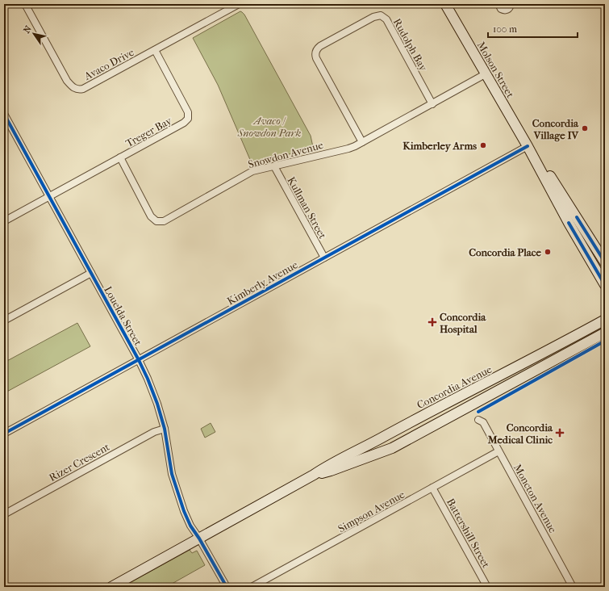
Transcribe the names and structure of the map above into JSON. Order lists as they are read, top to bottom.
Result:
{
  "streets": {
    "main road": ["Molson Street", "Concordia Avenue"],
    "street": [
      "Rudolph Bay",
      "Avaco Drive",
      "Treger Bay",
      "Snowdon Avenue",
      "Kullman Street",
      "Kimberly Avenue",
      "Louelda Street",
      "Rizer Crescent",
      "Moncton Avenue",
      "Simpson Avenue",
      "Battershill Street"
    ]
  },
  "crossings": [
    ["Rudolph Bay", "Snowdon Avenue"],
    ["Avaco Drive", "Treger Bay"],
    ["Molson Street", "Snowdon Avenue"],
    ["Molson Street", "Kimberly Avenue"],
    ["Treger Bay", "Snowdon Avenue"],
    ["Treger Bay", "Louelda Street"],
    ["Snowdon Avenue", "Kullman Street"],
    ["Kullman Street", "Kimberly Avenue"],
    ["Kimberly Avenue", "Louelda Street"],
    ["Louelda Street", "Concordia Avenue"],
    ["Louelda Street", "Rizer Crescent"],
    ["Moncton Avenue", "Simpson Avenue"],
    ["Simpson Avenue", "Battershill Street"]
  ],
  "parks": ["Avaco / Snowdon Park"],
  "places": {
    "other": ["Concordia Village IV", "Kimberley Arms", "Concordia Place"],
    "health": ["Concordia Hospital", "Concordia Medical Clinic"]
  },
  "scale_bar": "100 m",
  "north": "top left"
}
